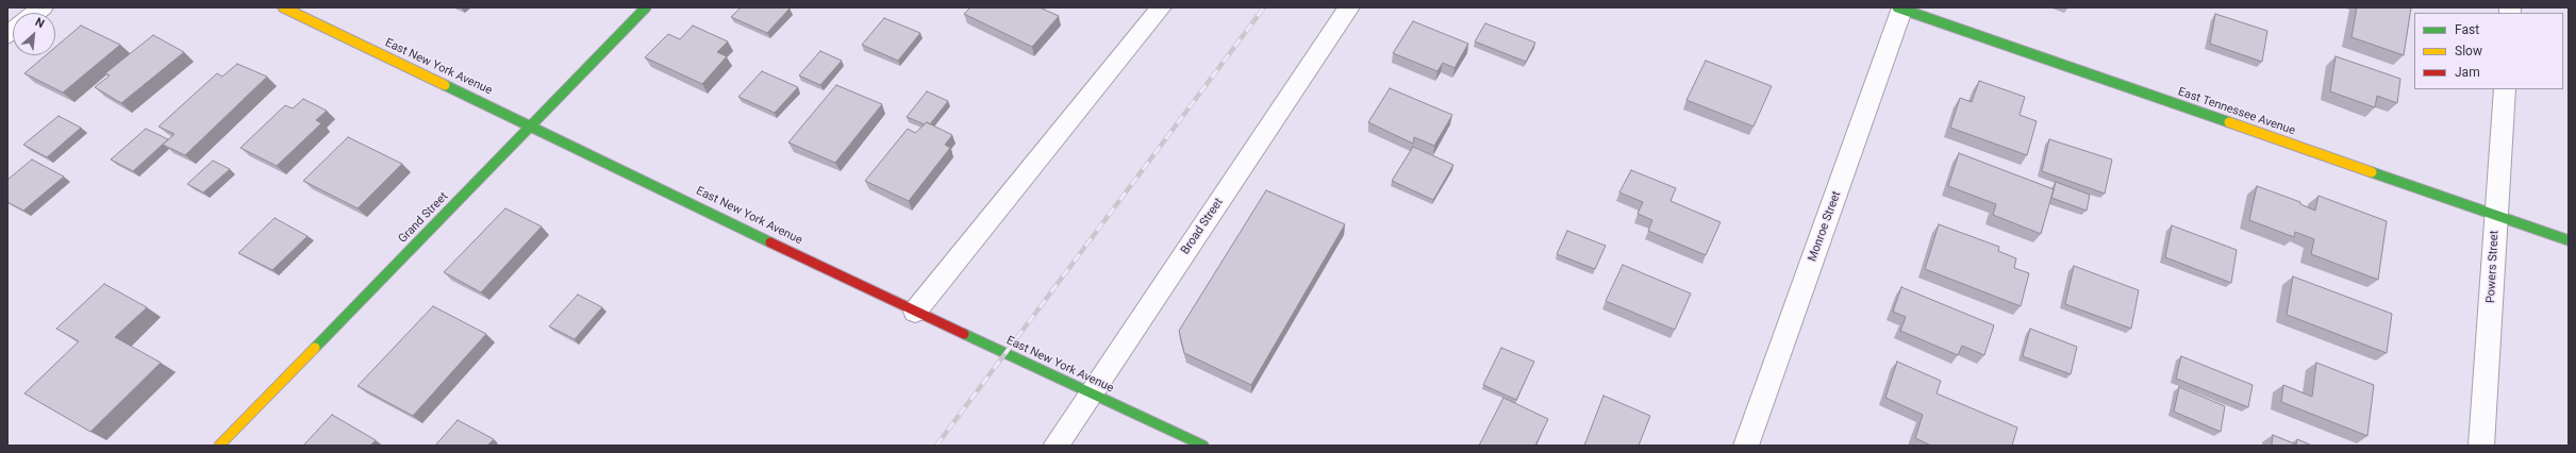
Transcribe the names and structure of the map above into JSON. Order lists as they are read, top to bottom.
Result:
{
  "streets": {
    "street": [
      "East New York Avenue",
      "East Tennessee Avenue",
      "Grand Street",
      "Broad Street",
      "Monroe Street",
      "Powers Street"
    ]
  },
  "crossings": [
    ["East New York Avenue", "Grand Street"],
    ["East New York Avenue", "Broad Street"],
    ["East Tennessee Avenue", "Monroe Street"],
    ["East Tennessee Avenue", "Powers Street"]
  ],
  "legend": ["Fast", "Slow", "Jam"],
  "north": "top right"
}
